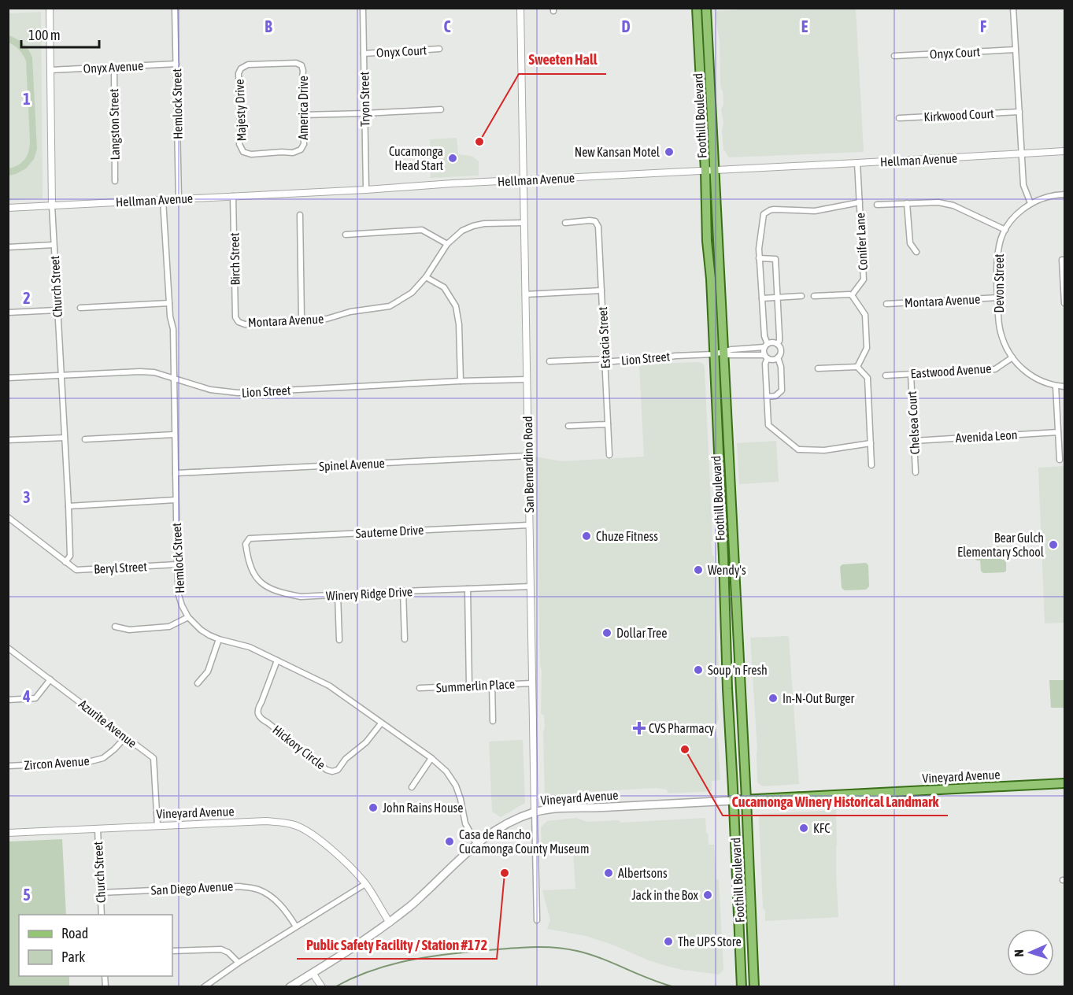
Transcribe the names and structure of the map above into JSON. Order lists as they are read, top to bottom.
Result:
{
  "streets": {
    "main road": ["Foothill Boulevard", "Vineyard Avenue"],
    "street": [
      "Onyx Court",
      "Onyx Avenue",
      "Tryon Street",
      "Hemlock Street",
      "America Drive",
      "Majesty Drive",
      "Kirkwood Court",
      "Langston Street",
      "Hellman Avenue",
      "Conifer Lane",
      "Birch Street",
      "Devon Street",
      "Church Street",
      "Montara Avenue",
      "Estacia Street",
      "Lion Street",
      "Eastwood Avenue",
      "Chelsea Court",
      "Avenida Leon",
      "Spinel Avenue",
      "San Bernardino Road",
      "Sauterne Drive",
      "Beryl Street",
      "Winery Ridge Drive",
      "Summerlin Place",
      "Azurite Avenue",
      "Hickory Circle",
      "Zircon Avenue",
      "San Diego Avenue"
    ]
  },
  "crossings": [
    ["Onyx Court", "Tryon Street"],
    ["Onyx Avenue", "Hemlock Street"],
    ["Onyx Avenue", "Langston Street"],
    ["Onyx Avenue", "Church Street"],
    ["Tryon Street", "Hellman Avenue"],
    ["Hemlock Street", "Hellman Avenue"],
    ["Hemlock Street", "Lion Street"],
    ["Hemlock Street", "Spinel Avenue"],
    ["Hemlock Street", "Beryl Street"],
    ["Hemlock Street", "Hickory Circle"],
    ["Hemlock Street", "Vineyard Avenue"],
    ["America Drive", "Majesty Drive"],
    ["Foothill Boulevard", "Hellman Avenue"],
    ["Foothill Boulevard", "Lion Street"],
    ["Foothill Boulevard", "Vineyard Avenue"],
    ["Hellman Avenue", "Conifer Lane"],
    ["Hellman Avenue", "Birch Street"],
    ["Hellman Avenue", "Church Street"],
    ["Hellman Avenue", "San Bernardino Road"],
    ["Birch Street", "Montara Avenue"],
    ["Devon Street", "Montara Avenue"],
    ["Devon Street", "Eastwood Avenue"],
    ["Church Street", "Lion Street"],
    ["Church Street", "Beryl Street"],
    ["Church Street", "Vineyard Avenue"],
    ["Church Street", "San Diego Avenue"],
    ["Montara Avenue", "San Bernardino Road"],
    ["Estacia Street", "Lion Street"],
    ["Lion Street", "San Bernardino Road"],
    ["Eastwood Avenue", "Chelsea Court"],
    ["Chelsea Court", "Avenida Leon"],
    ["Spinel Avenue", "San Bernardino Road"],
    ["San Bernardino Road", "Sauterne Drive"],
    ["San Bernardino Road", "Winery Ridge Drive"],
    ["San Bernardino Road", "Summerlin Place"],
    ["San Bernardino Road", "Vineyard Avenue"],
    ["Sauterne Drive", "Winery Ridge Drive"],
    ["Azurite Avenue", "Zircon Avenue"],
    ["Azurite Avenue", "Vineyard Avenue"]
  ],
  "places": {
    "other": [
      "Sweeten Hall",
      "New Kansan Motel",
      "Cucamonga Head Start",
      "Chuze Fitness",
      "Bear Gulch Elementary School",
      "Wendy's",
      "Dollar Tree",
      "Soup 'n Fresh",
      "In-N-Out Burger",
      "Cucamonga Winery Historical Landmark",
      "John Rains House",
      "KFC",
      "Casa de Rancho Cucamonga County Museum",
      "Public Safety Facility / Station #172",
      "Albertsons",
      "Jack in the Box",
      "The UPS Store"
    ],
    "health": ["CVS Pharmacy"]
  },
  "legend": ["Road", "Park"],
  "scale_bar": "100 m",
  "north": "left",
  "grid": {
    "columns": [
      "B",
      "C",
      "D",
      "E",
      "F"
    ],
    "rows": [
      "1",
      "2",
      "3",
      "4",
      "5"
    ]
  }
}
